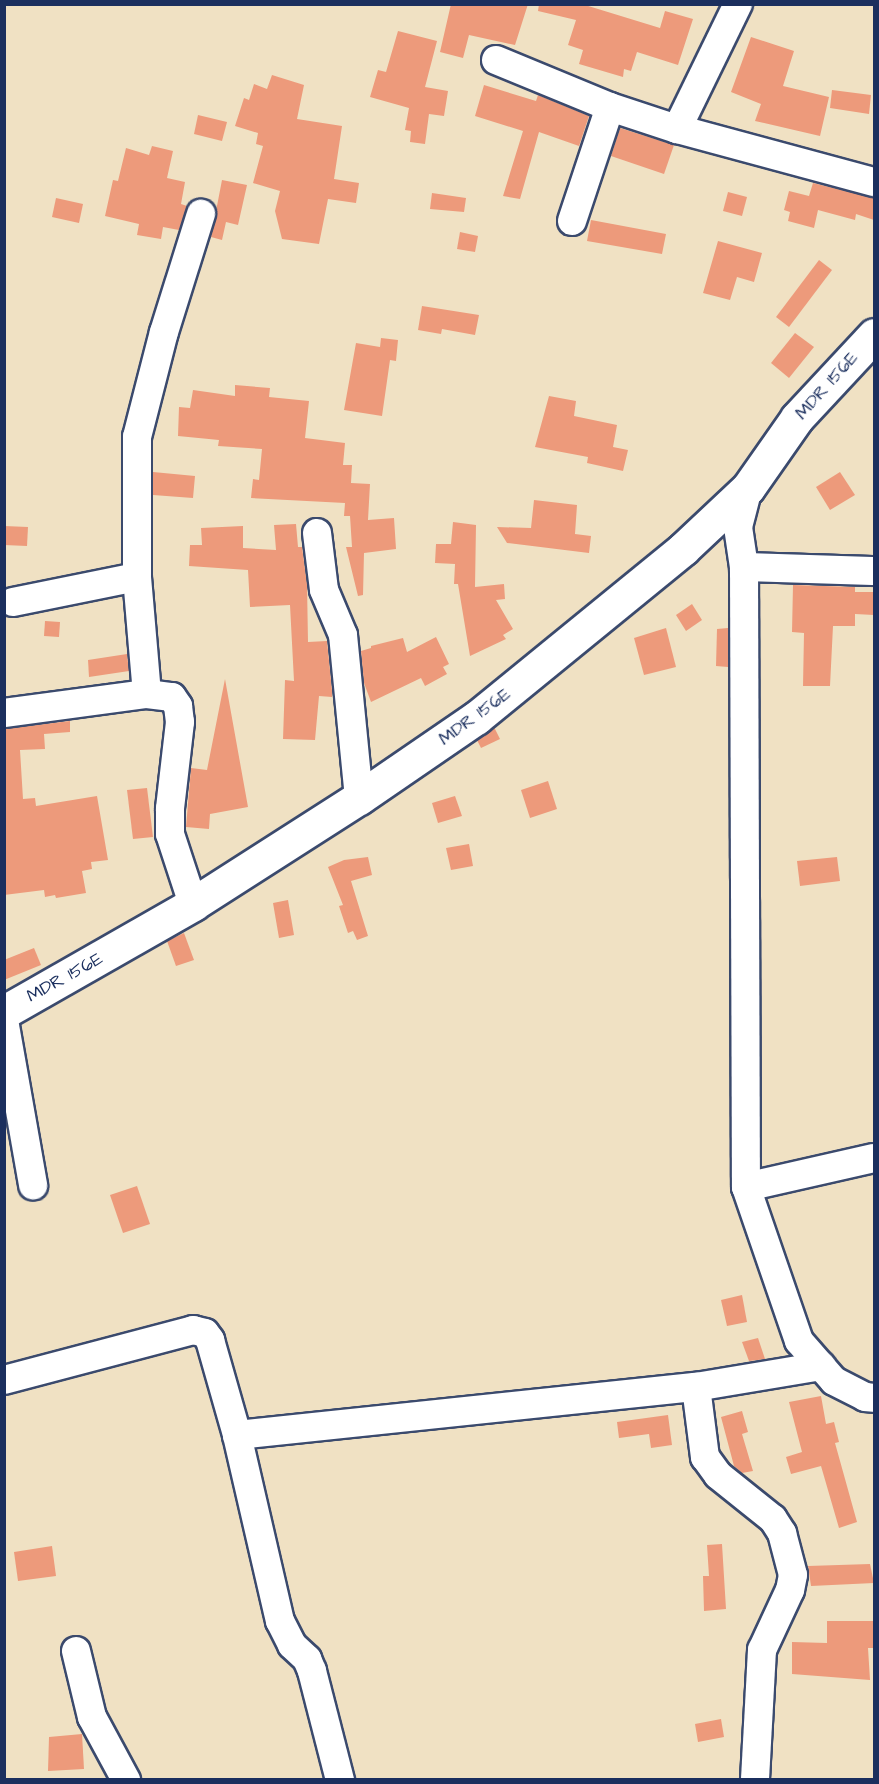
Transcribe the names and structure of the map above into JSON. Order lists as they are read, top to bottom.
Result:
{
  "streets": {
    "main road": ["MDR 156E"]
  }
}
